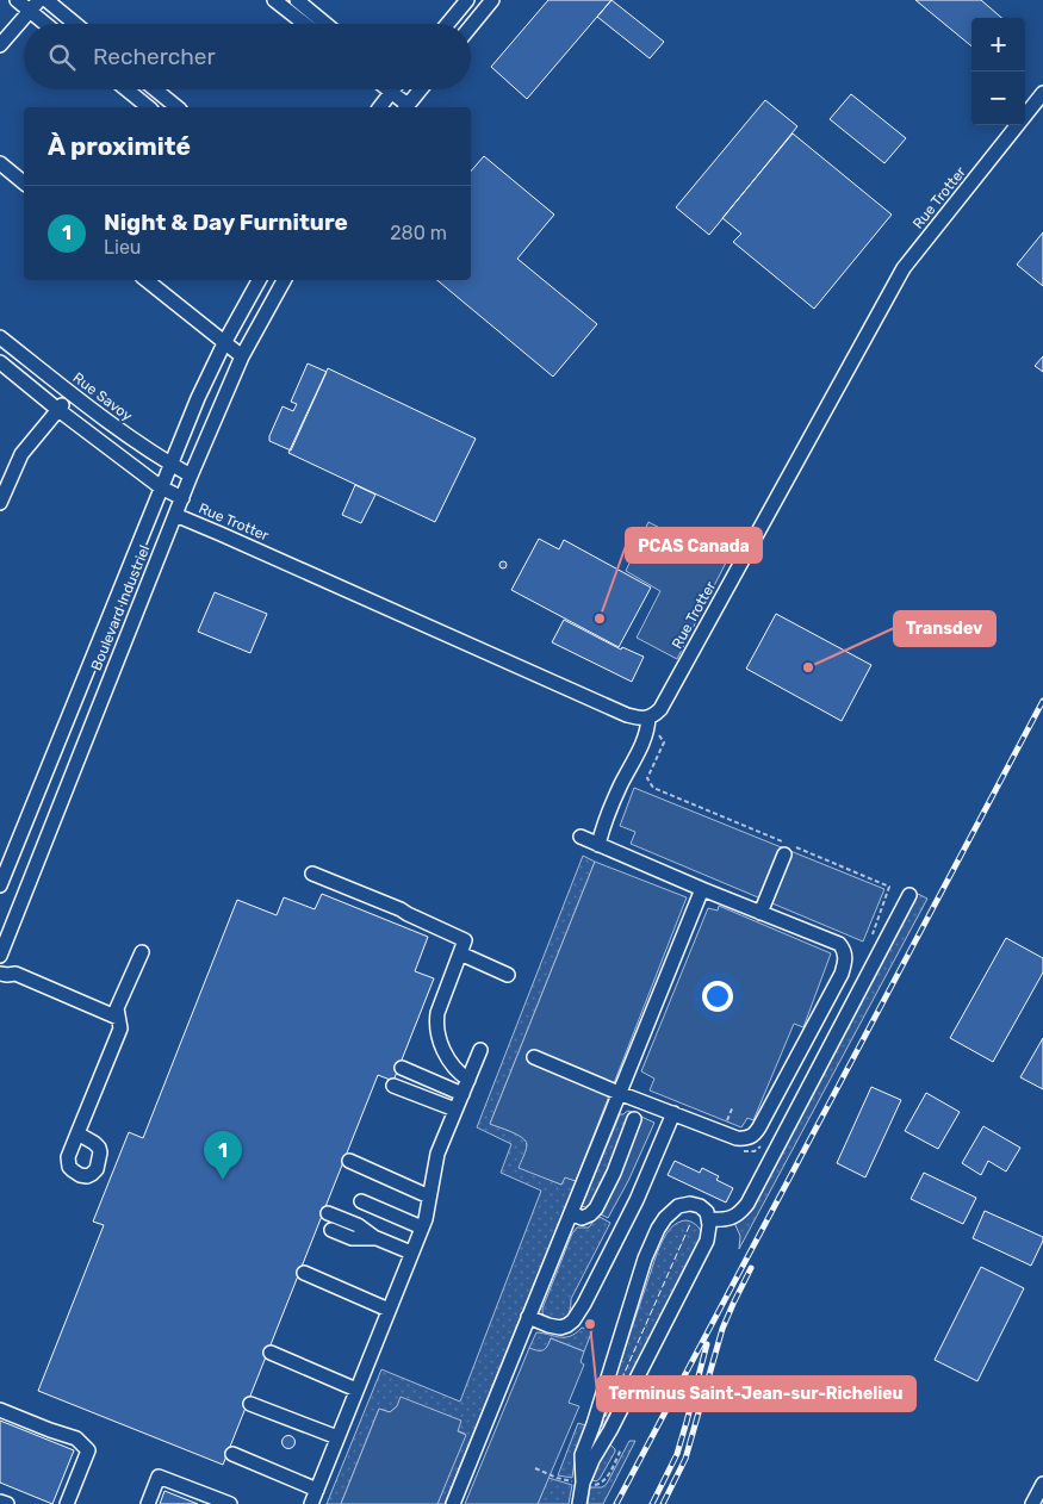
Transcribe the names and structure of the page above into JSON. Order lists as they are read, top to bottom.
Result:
{
  "streets": {
    "street": ["Rue Trotter", "Rue Savoy", "Boulevard Industriel"]
  },
  "crossings": [
    ["Rue Trotter", "Boulevard Industriel"],
    ["Rue Savoy", "Boulevard Industriel"]
  ],
  "places": ["PCAS Canada", "Transdev", "Terminus Saint-Jean-sur-Richelieu"],
  "page": {
    "map_buttons": ["+", "−"],
    "search": "Rechercher",
    "heading": "À proximité",
    "list": [
      {
        "mark": "1",
        "name": "Night & Day Furniture",
        "note": "Lieu",
        "value": "280 m"
      }
    ],
    "pins": "1"
  }
}
